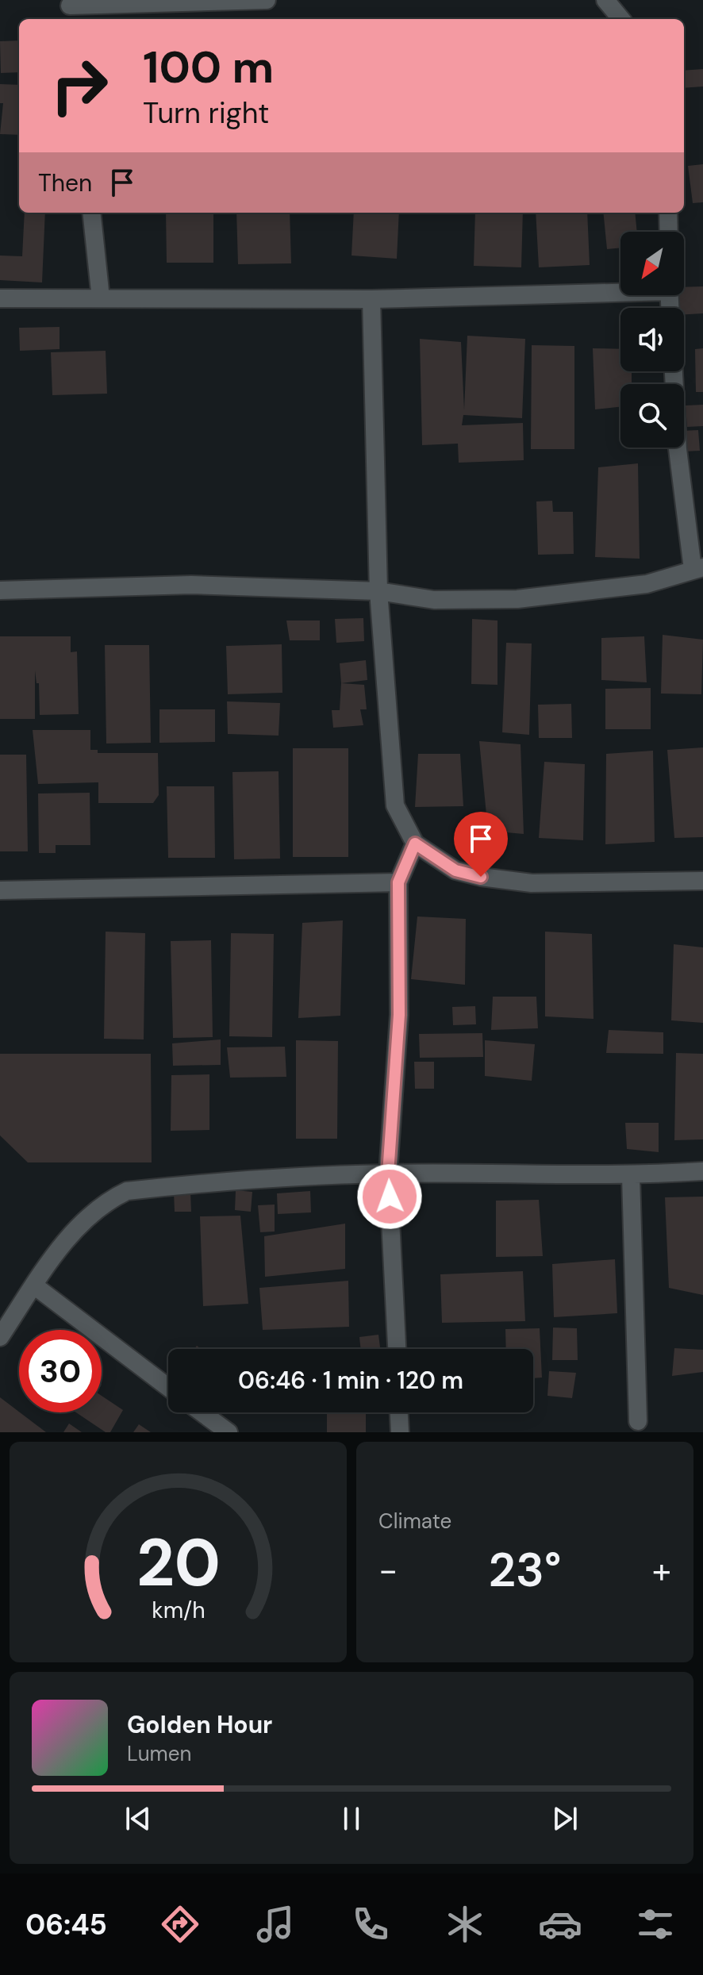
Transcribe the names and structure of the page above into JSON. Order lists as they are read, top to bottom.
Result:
{
  "north": "bottom left",
  "page": {
    "turn": ["100 m", "Turn right"],
    "then": "Then",
    "limit": "30",
    "trip": "06:46 · 1 min · 120 m",
    "tile": "Climate",
    "heat": ["−", "23°", "+"],
    "song": ["Golden Hour", "Lumen"],
    "tabs": "06:45",
    "gauge": ["20", "km/h"]
  }
}
